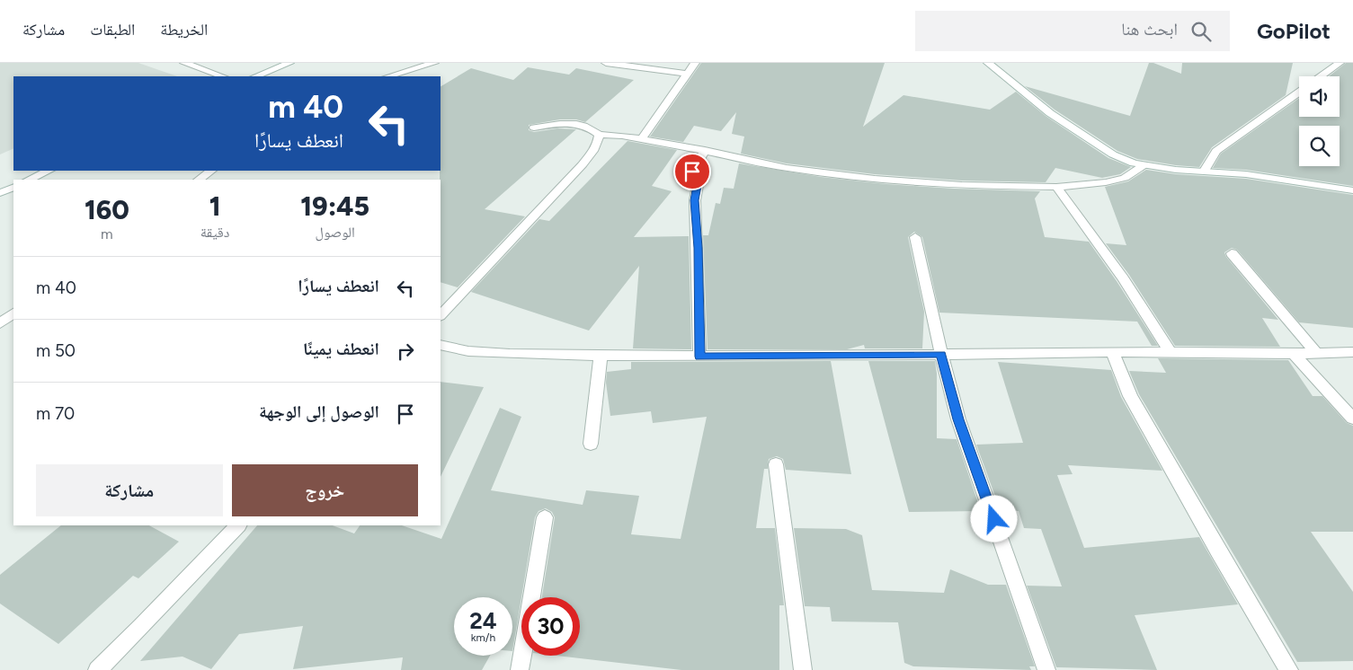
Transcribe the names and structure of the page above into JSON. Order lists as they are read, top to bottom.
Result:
{
  "page": {
    "header": "GoPilot",
    "search": "ابحث هنا",
    "nav": ["الخريطة", "الطبقات", "مشاركة"],
    "turn": ["40 m", "انعطف يسارًا"],
    "eta": [
      "19:45",
      "الوصول",
      "1",
      "دقيقة",
      "160",
      "m"
    ],
    "list": [
      {
        "name": "انعطف يسارًا",
        "value": "40 m"
      },
      {
        "name": "انعطف يمينًا",
        "value": "50 m"
      },
      {
        "name": "الوصول إلى الوجهة",
        "value": "70 m"
      }
    ],
    "buttons": ["خروج", "مشاركة"],
    "speed": "24 km/h",
    "limit": "30"
  }
}
